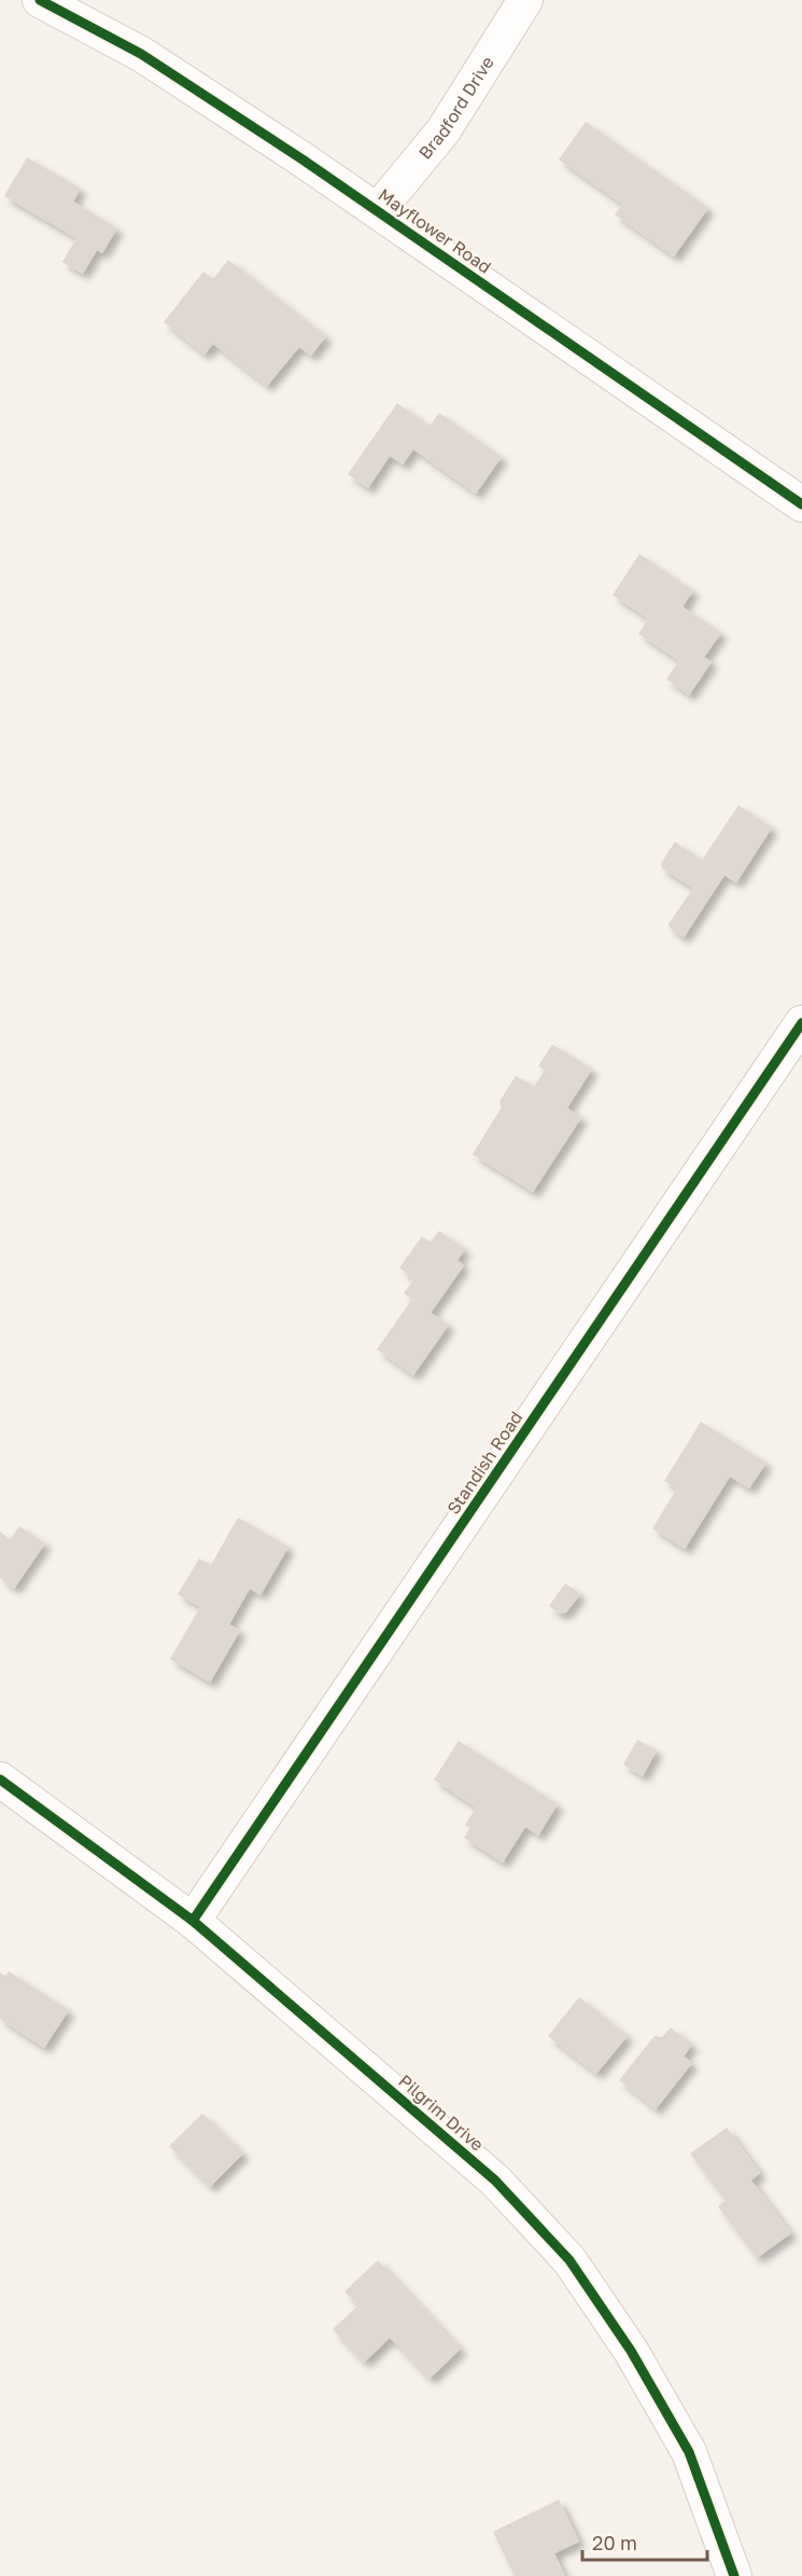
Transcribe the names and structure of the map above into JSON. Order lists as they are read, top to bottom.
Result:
{
  "streets": {
    "street": [
      "Bradford Drive",
      "Mayflower Road",
      "Standish Road",
      "Pilgrim Drive"
    ]
  },
  "crossings": [
    ["Bradford Drive", "Mayflower Road"],
    ["Standish Road", "Pilgrim Drive"]
  ],
  "scale_bar": "20 m"
}
